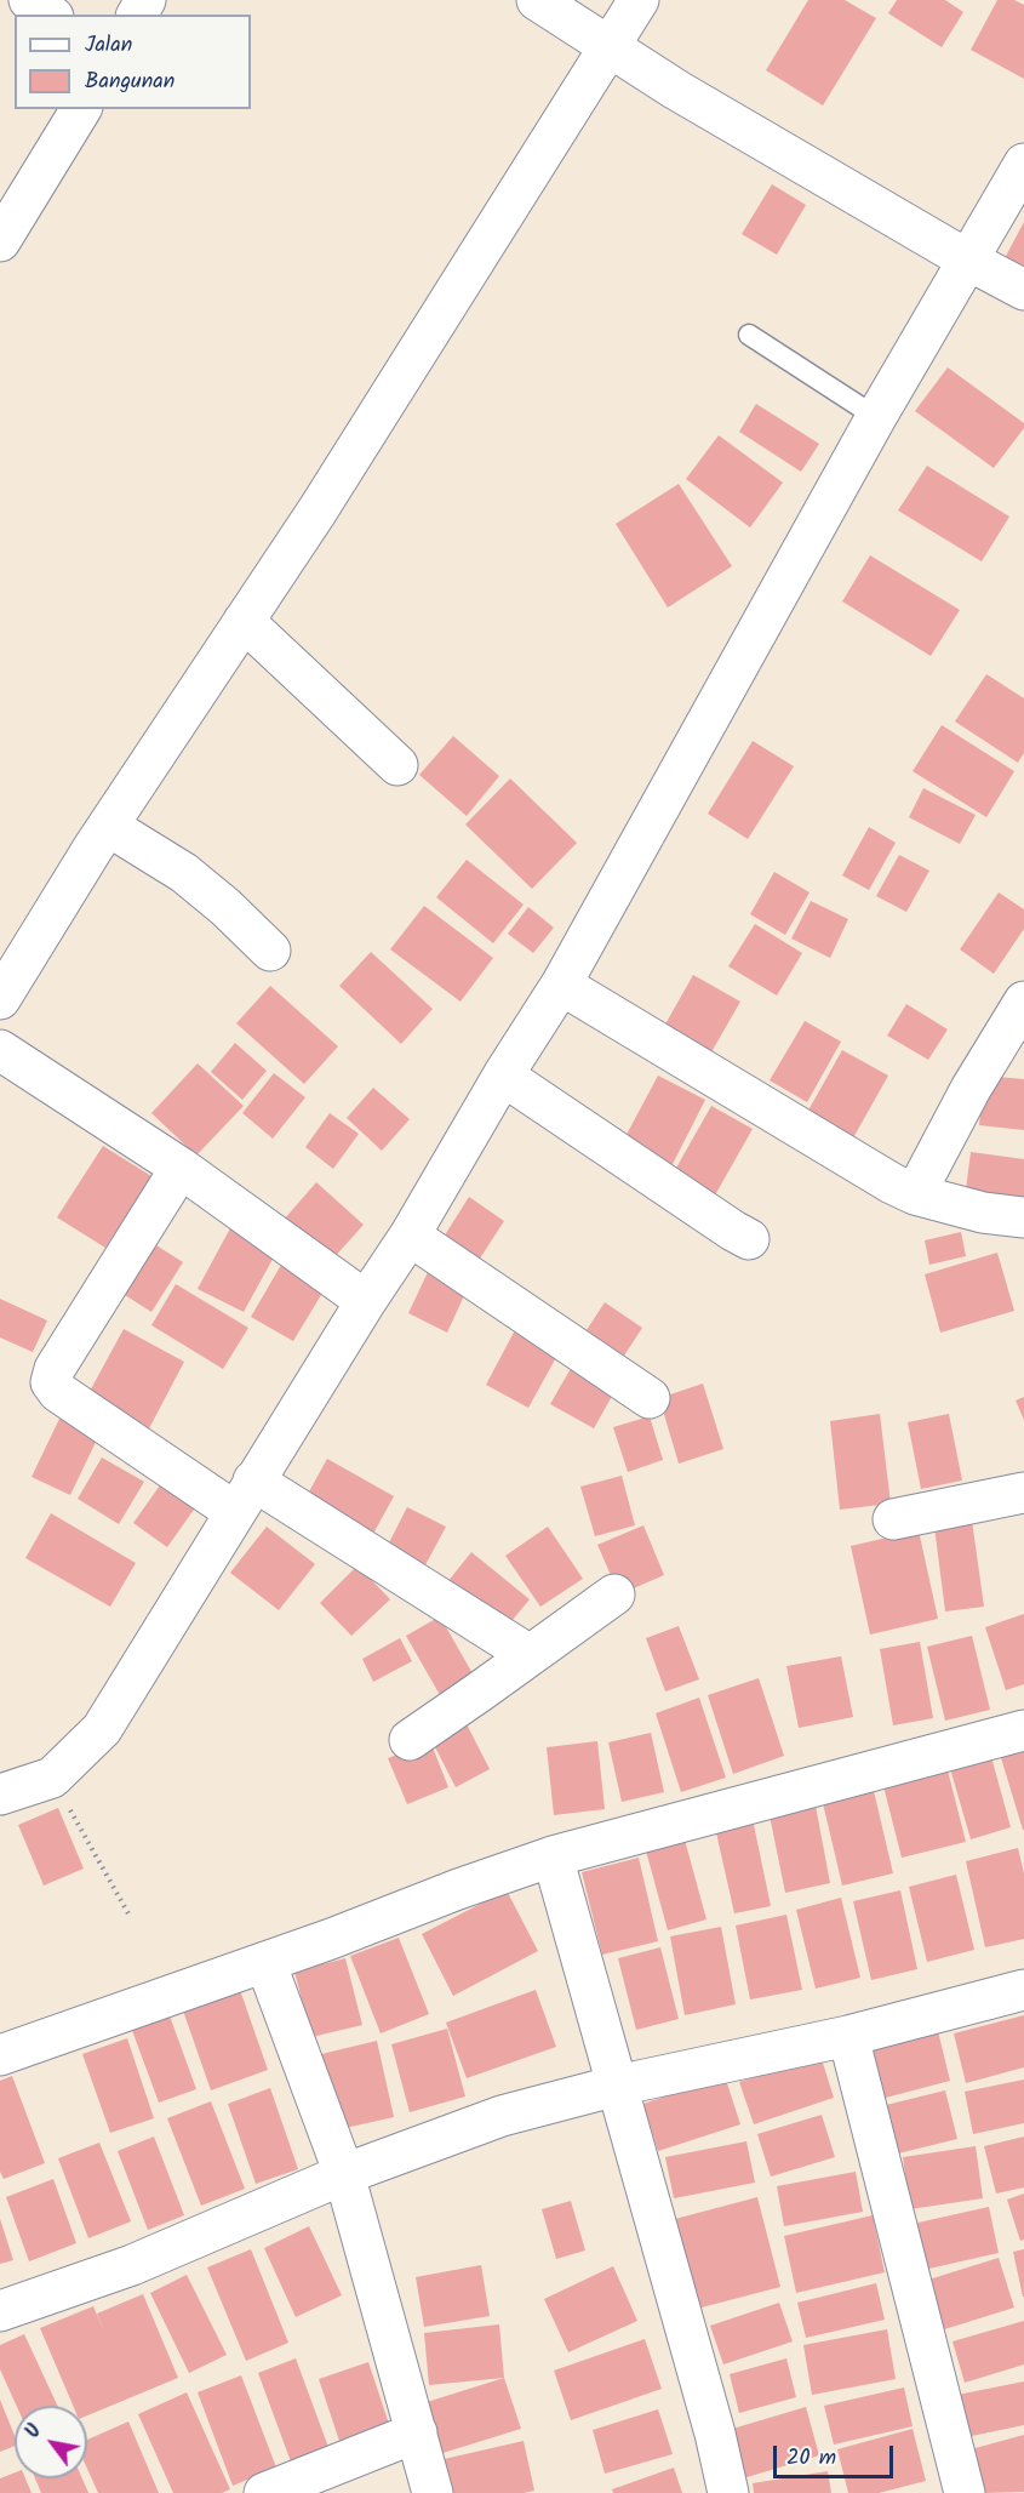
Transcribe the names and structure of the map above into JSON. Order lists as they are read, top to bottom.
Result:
{
  "legend": ["Jalan", "Bangunan"],
  "scale_bar": "20 m",
  "north": "top left"
}
